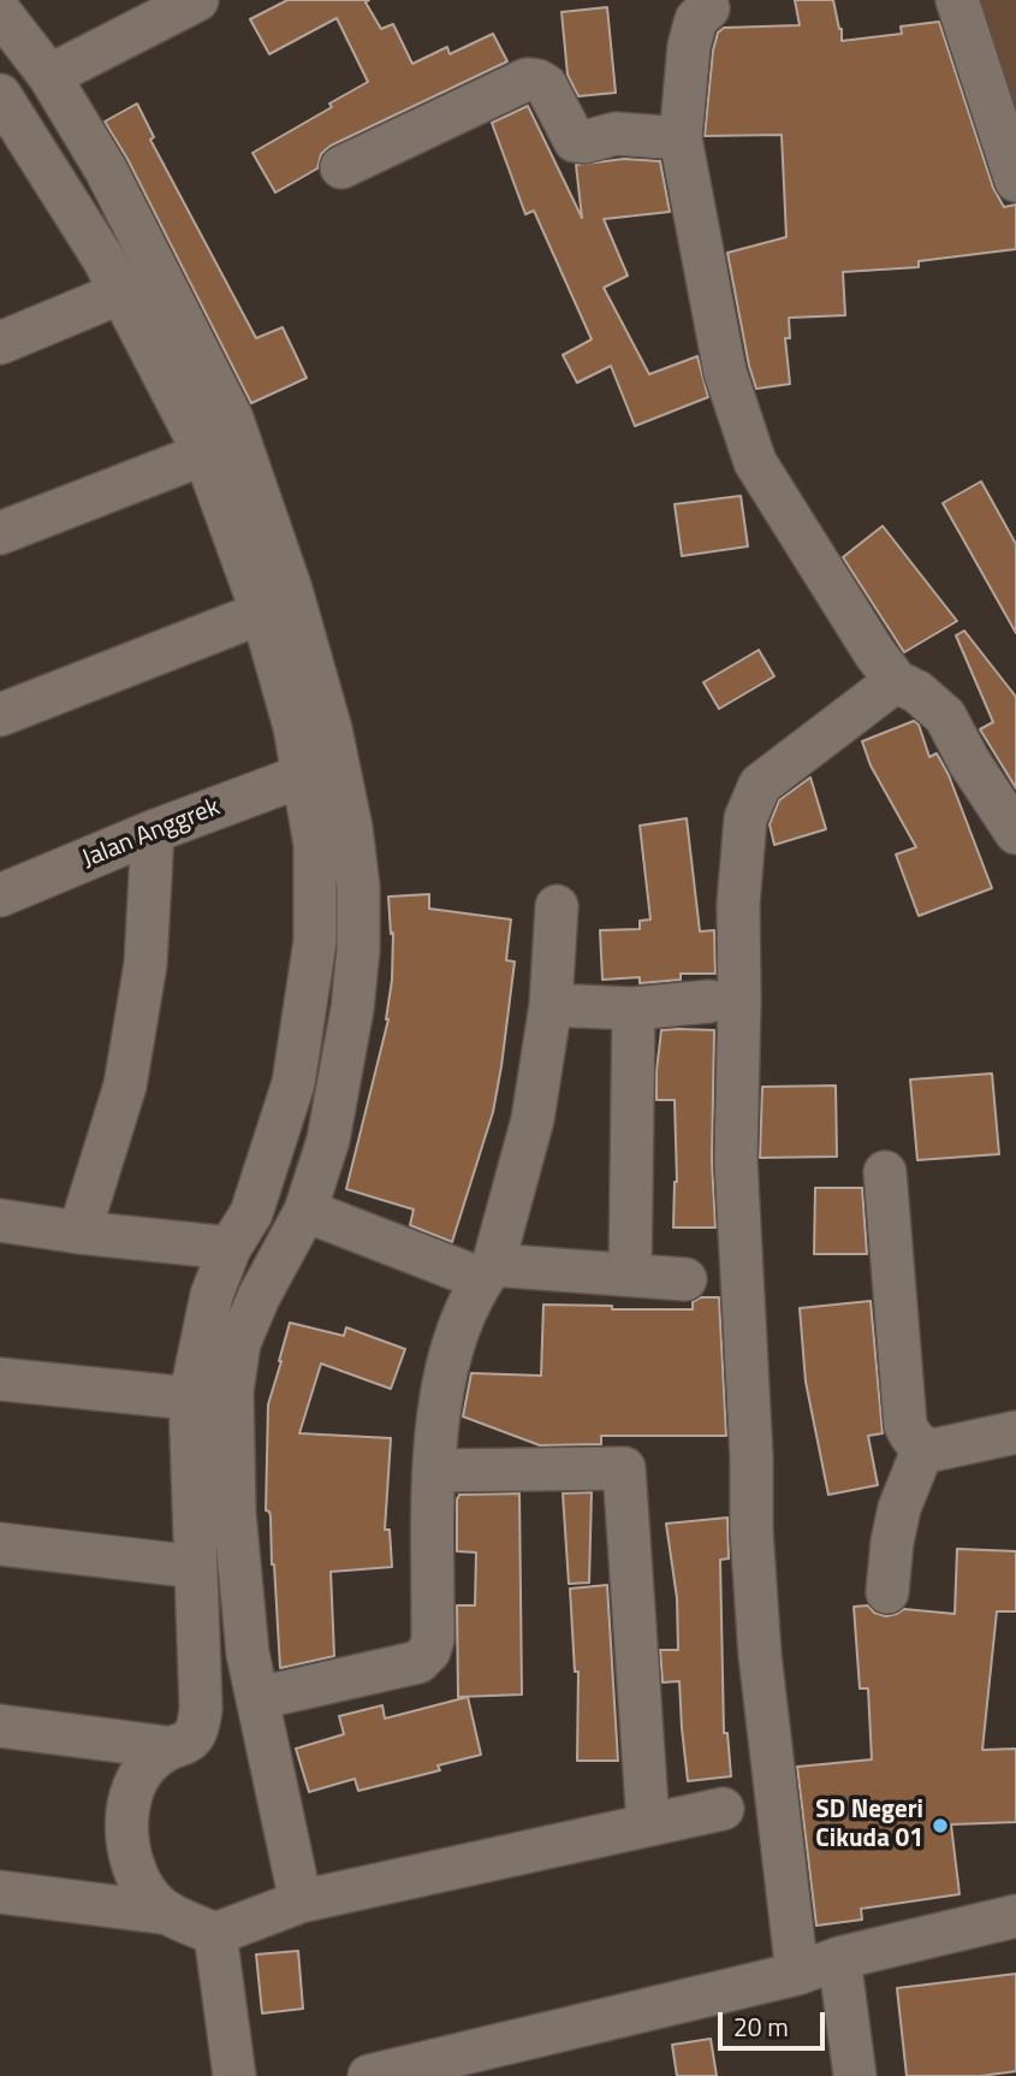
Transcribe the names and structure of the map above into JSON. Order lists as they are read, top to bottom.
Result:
{
  "streets": {
    "street": ["Jalan Anggrek"]
  },
  "places": ["SD Negeri Cikuda 01"],
  "scale_bar": "20 m"
}
